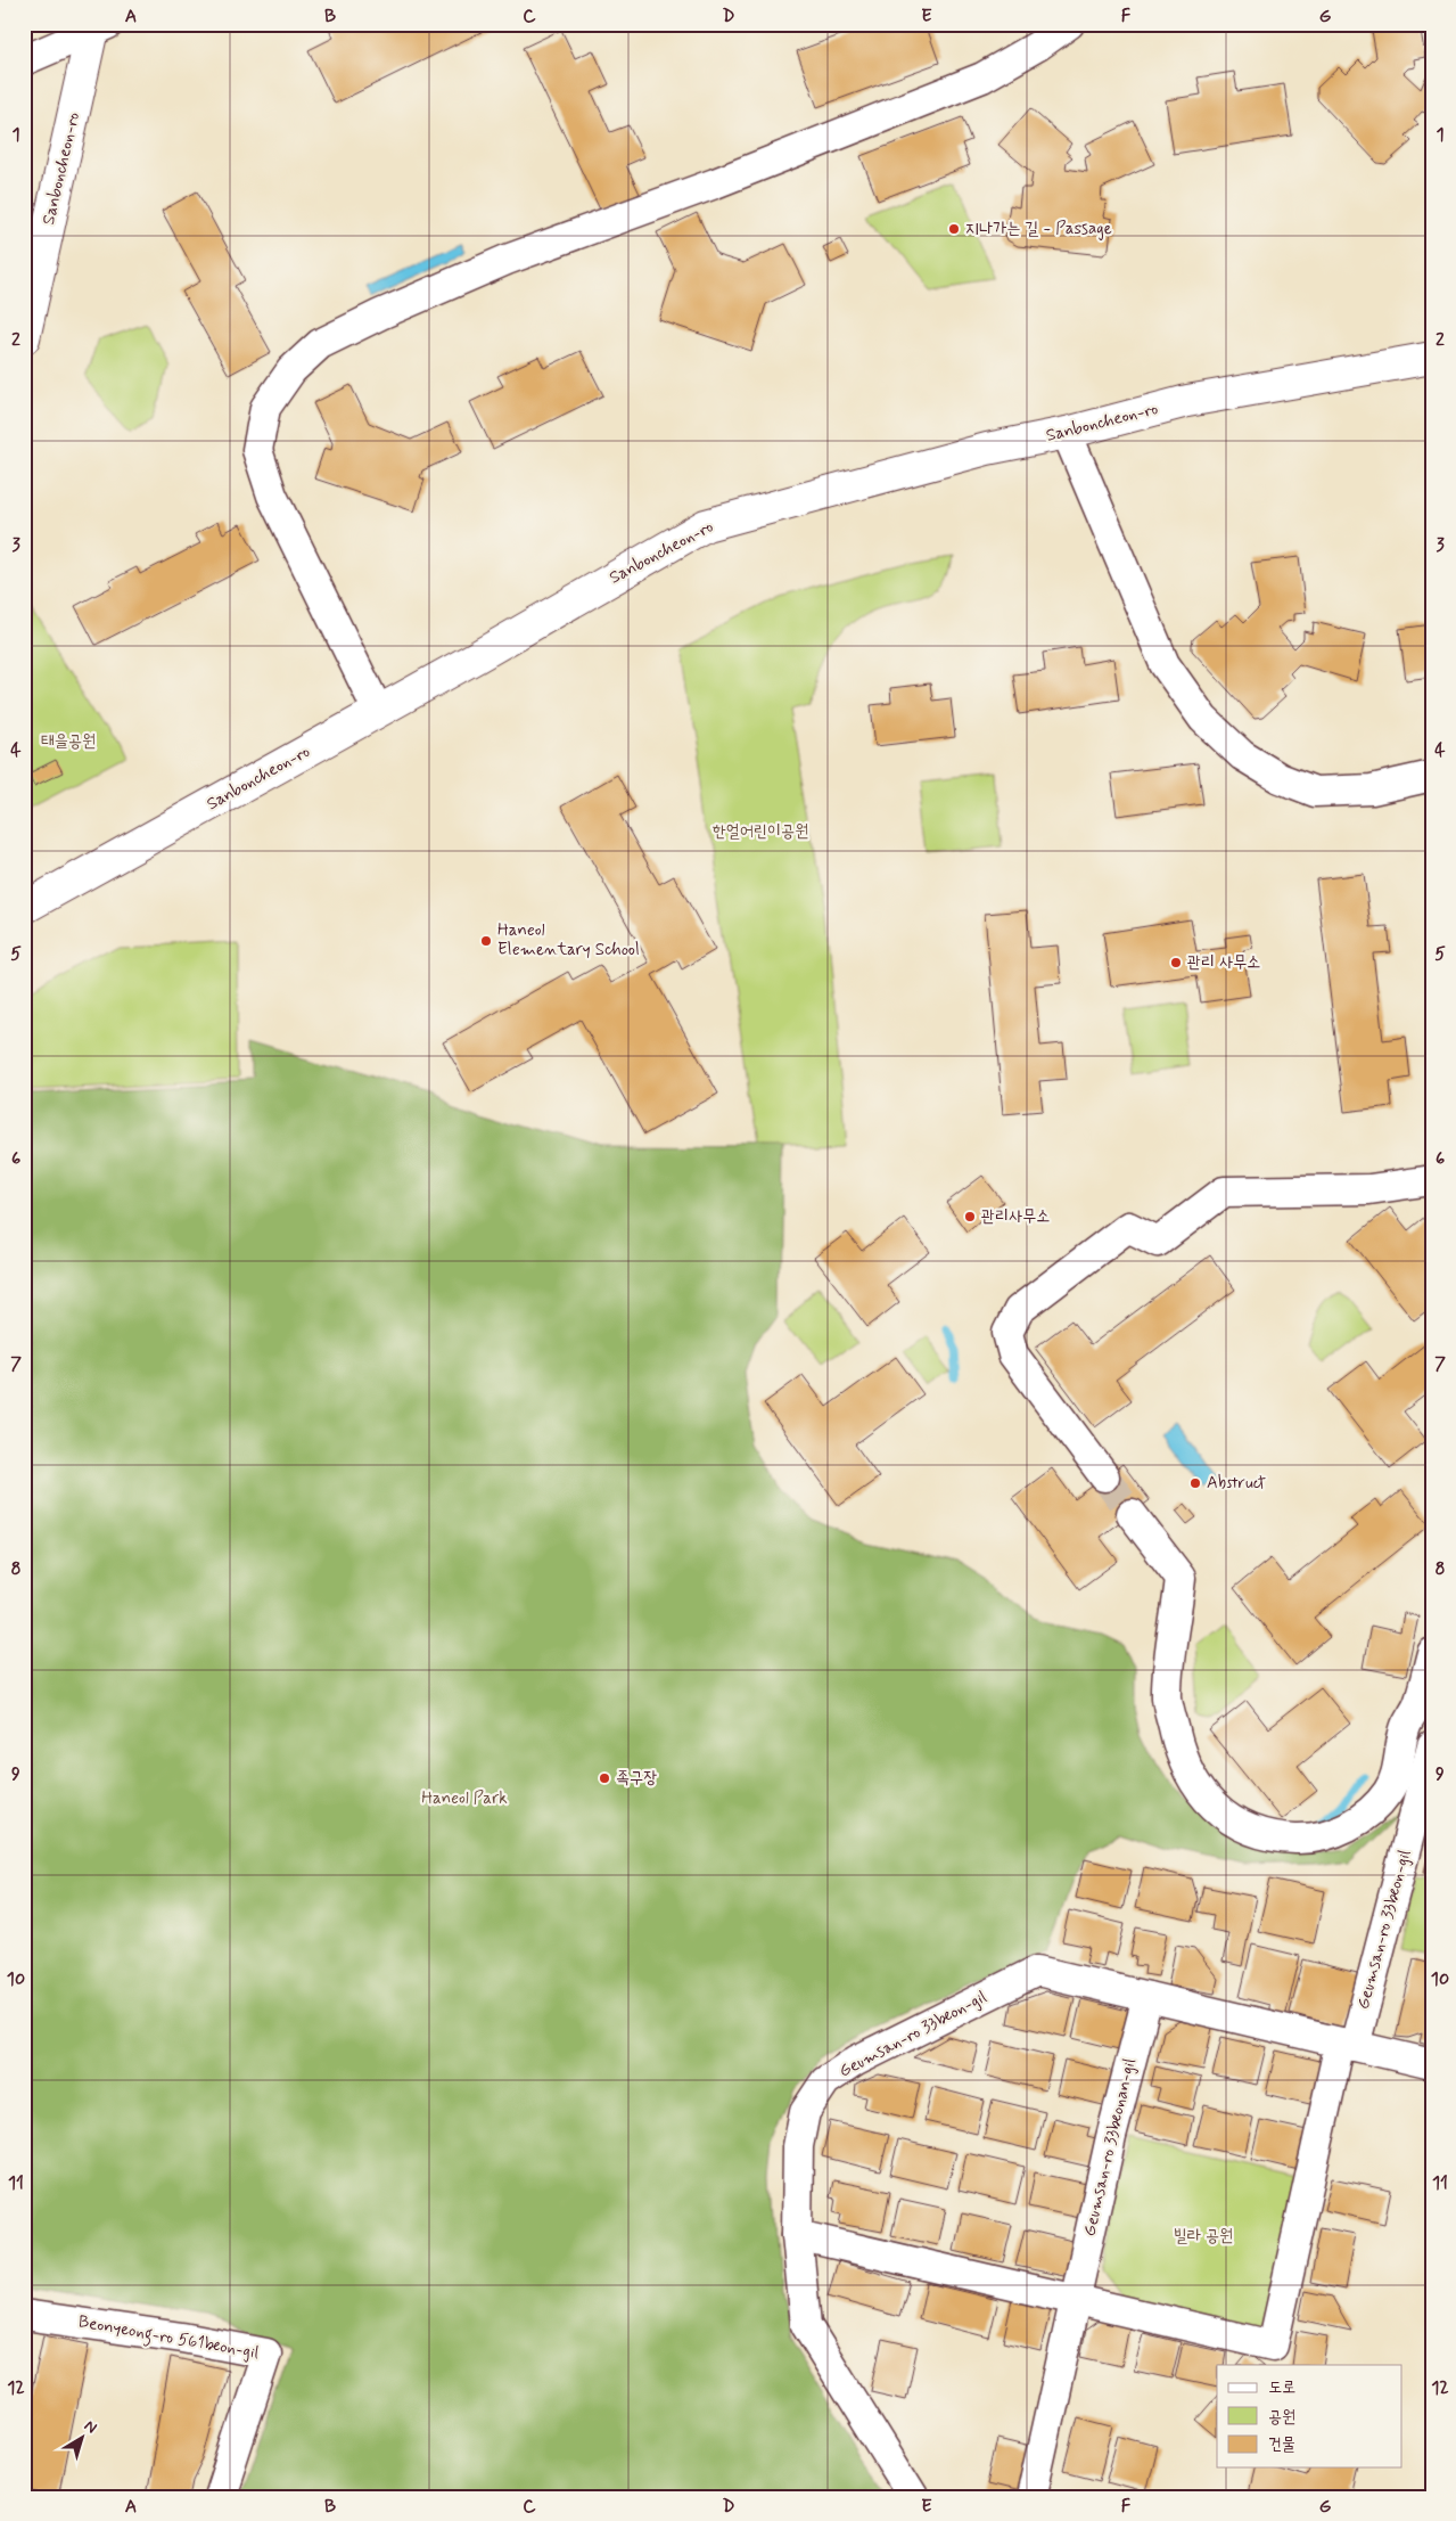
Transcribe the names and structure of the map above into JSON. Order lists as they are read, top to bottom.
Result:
{
  "streets": {
    "street": [
      "Sanboncheon-ro",
      "Geumsan-ro 33beon-gil",
      "Geumsan-ro 33beonan-gil",
      "Beonyeong-ro 561beon-gil"
    ]
  },
  "crossings": [
    ["Geumsan-ro 33beon-gil", "Geumsan-ro 33beonan-gil"]
  ],
  "parks": [
    "태을공원",
    "한얼어린이공원",
    "Haneol Park",
    "빌라 공원"
  ],
  "places": [
    "지나가는 길 - Passage",
    "Haneol Elementary School",
    "관리 사무소",
    "관리사무소",
    "Abstruct",
    "족구장"
  ],
  "legend": ["도로", "공원", "건물"],
  "north": "top right",
  "grid": {
    "columns": [
      "A",
      "B",
      "C",
      "D",
      "E",
      "F",
      "G"
    ],
    "rows": [
      "1",
      "2",
      "3",
      "4",
      "5",
      "6",
      "7",
      "8",
      "9",
      "10",
      "11",
      "12"
    ]
  }
}
